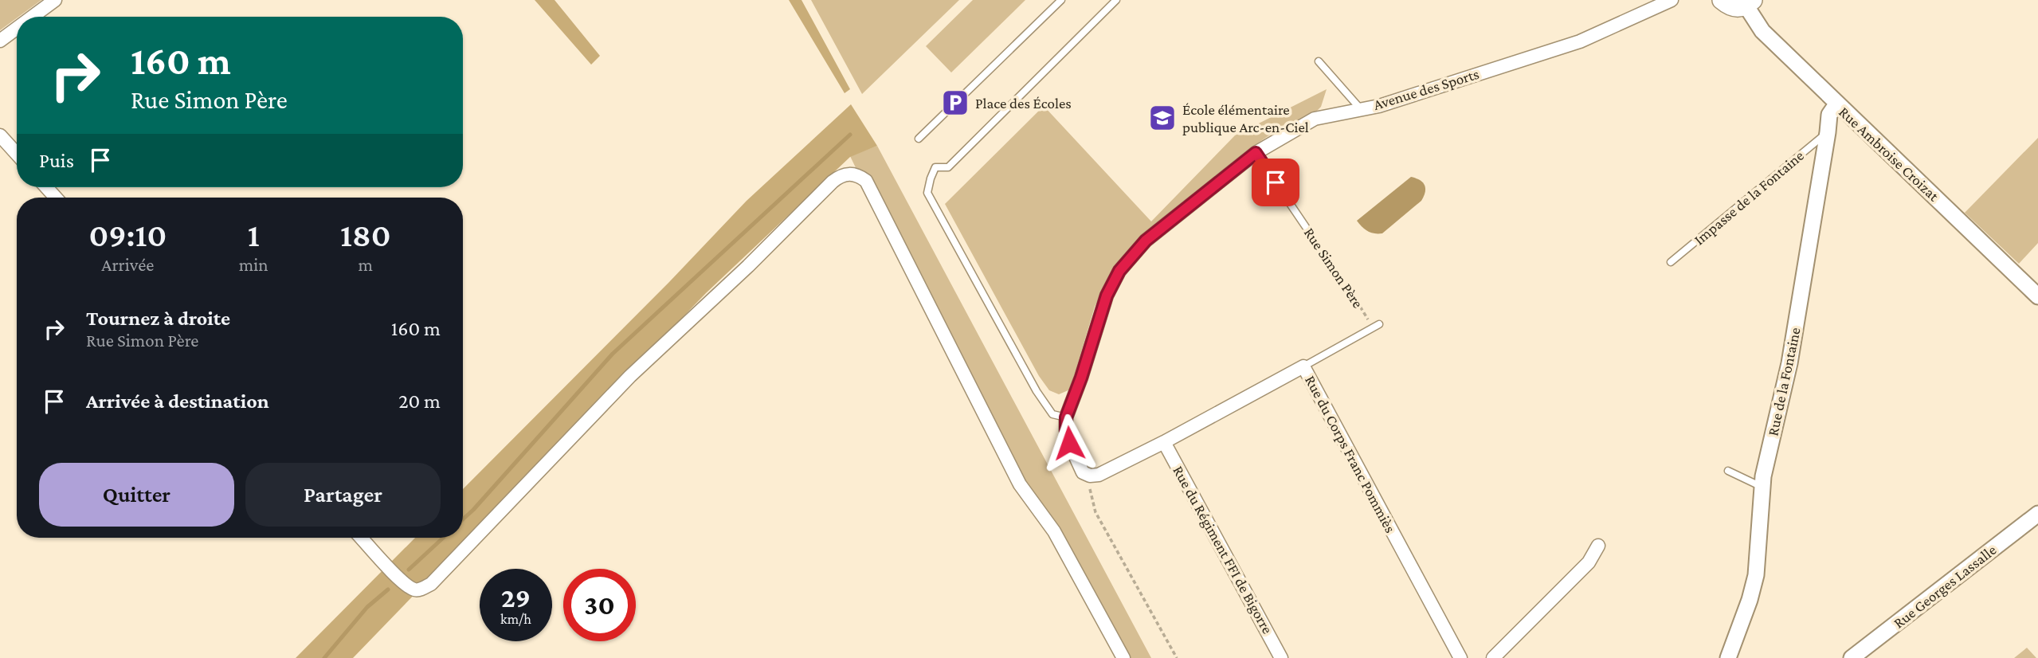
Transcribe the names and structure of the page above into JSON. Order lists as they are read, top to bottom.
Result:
{
  "streets": {
    "street": [
      "Avenue des Sports",
      "Rue Ambroise Croizat",
      "Rue de la Fontaine",
      "Rue du Corps Franc Pommiès",
      "Rue du Régiment FFI de Bigorre",
      "Rue Georges Lassalle"
    ],
    "lane": ["Impasse de la Fontaine", "Rue Simon Père"]
  },
  "crossings": [
    ["Avenue des Sports", "Rue Simon Père"],
    ["Avenue des Sports", "Rue du Corps Franc Pommiès"],
    ["Rue Ambroise Croizat", "Rue de la Fontaine"],
    ["Impasse de la Fontaine", "Rue de la Fontaine"],
    ["Rue du Corps Franc Pommiès", "Rue du Régiment FFI de Bigorre"]
  ],
  "places": {
    "parking": ["Place des Écoles"],
    "school or university": ["École élémentaire publique Arc-en-Ciel"]
  },
  "page": {
    "turn": ["160 m", "Rue Simon Père"],
    "then": "Puis",
    "eta": [
      "09:10",
      "Arrivée",
      "1",
      "min",
      "180",
      "m"
    ],
    "list": [
      {
        "name": "Tournez à droite",
        "note": "Rue Simon Père",
        "value": "160 m"
      },
      {
        "name": "Arrivée à destination",
        "value": "20 m"
      }
    ],
    "buttons": ["Quitter", "Partager"],
    "speed": "29 km/h",
    "limit": "30"
  }
}
